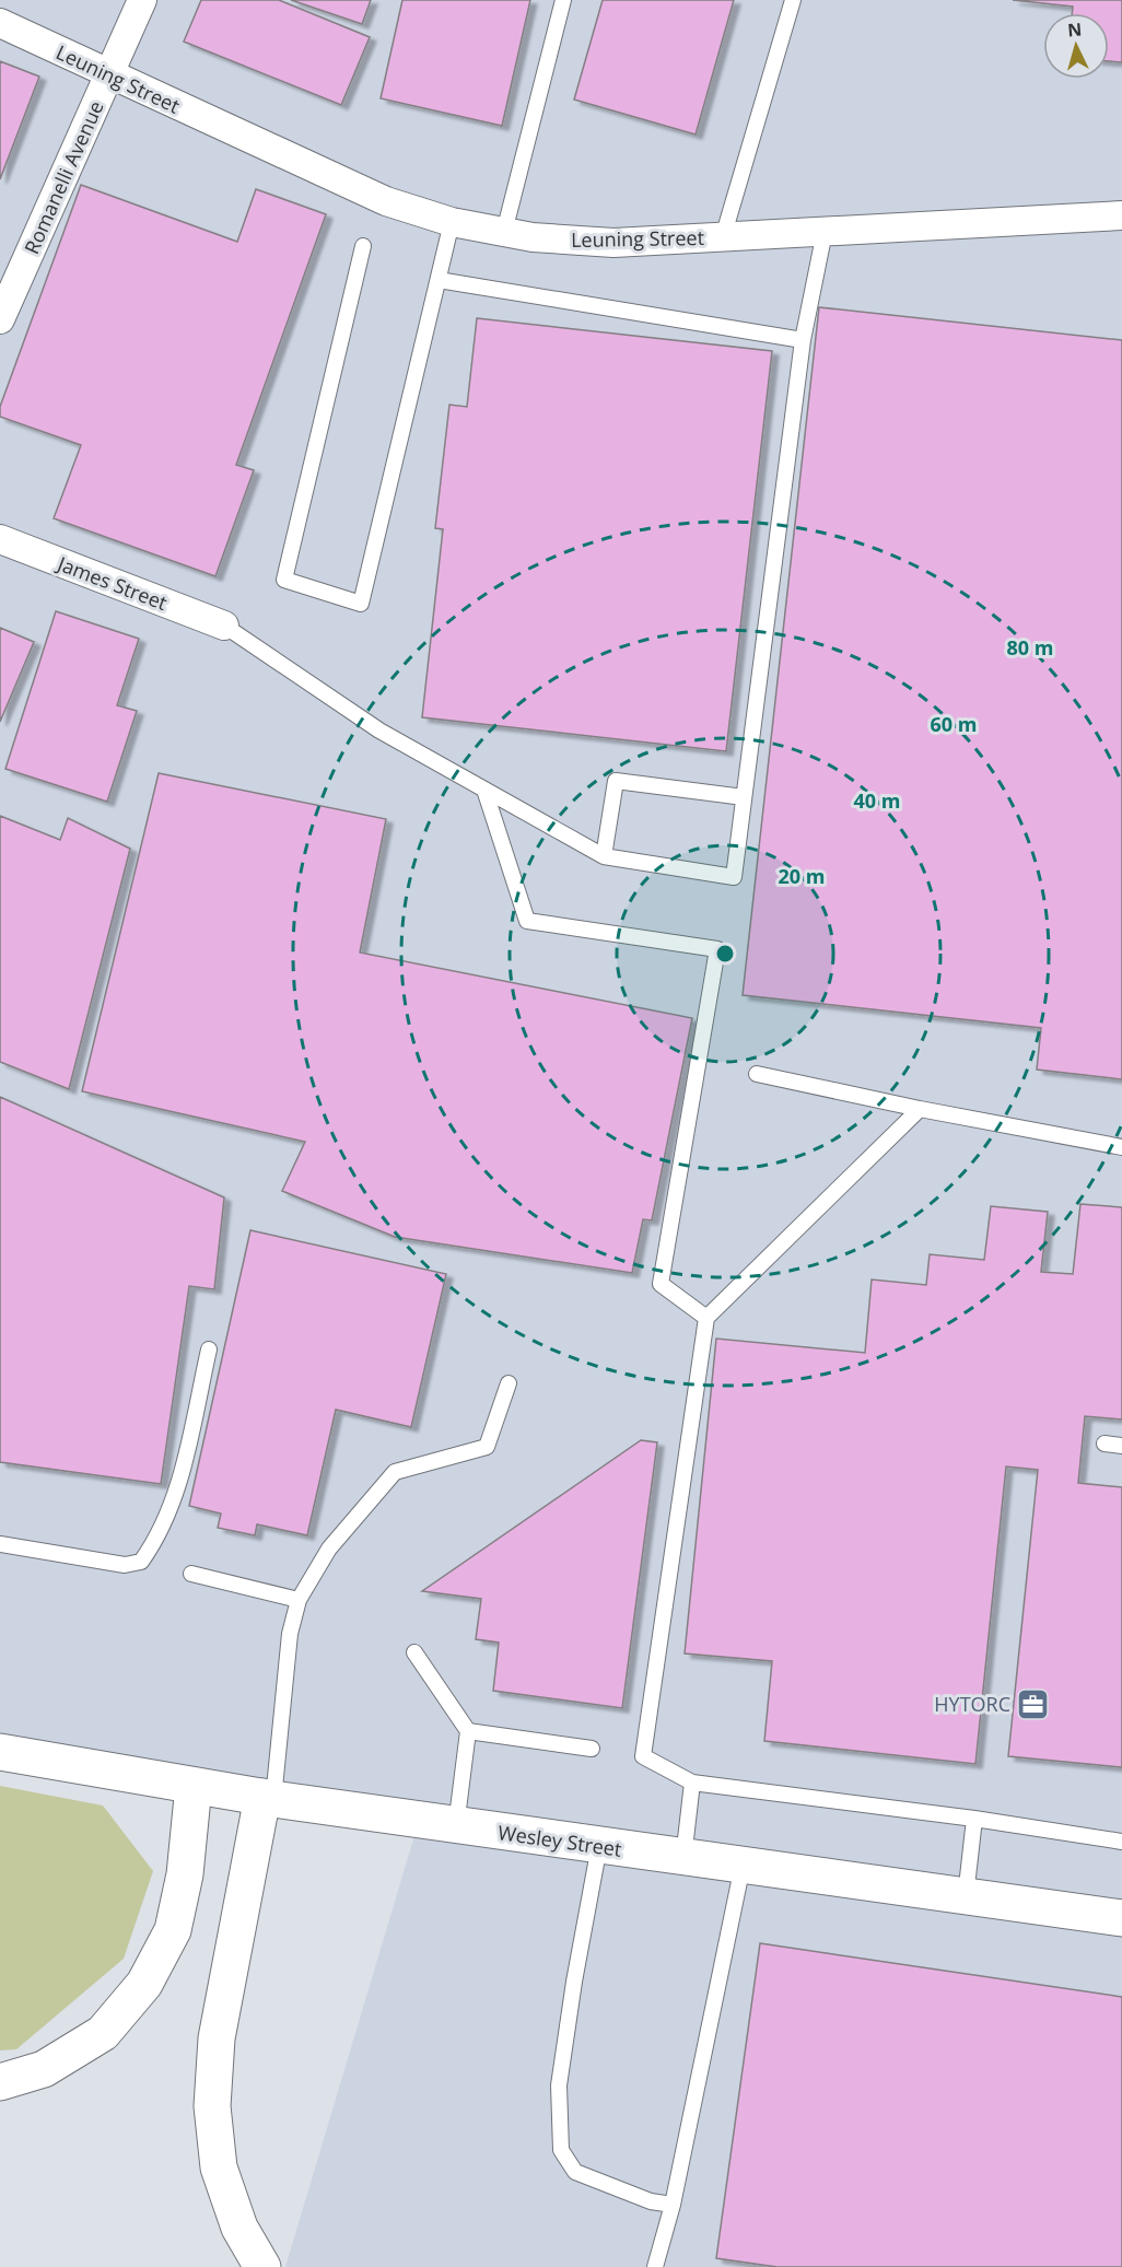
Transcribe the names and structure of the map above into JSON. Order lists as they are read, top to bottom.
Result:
{
  "streets": {
    "main road": ["Wesley Street"],
    "street": ["Leuning Street", "Romanelli Avenue", "James Street"]
  },
  "crossings": [
    ["Leuning Street", "Romanelli Avenue"]
  ],
  "places": {
    "office": ["HYTORC"]
  },
  "north": "top",
  "rings": [
    "80 m",
    "60 m",
    "40 m",
    "20 m"
  ]
}
